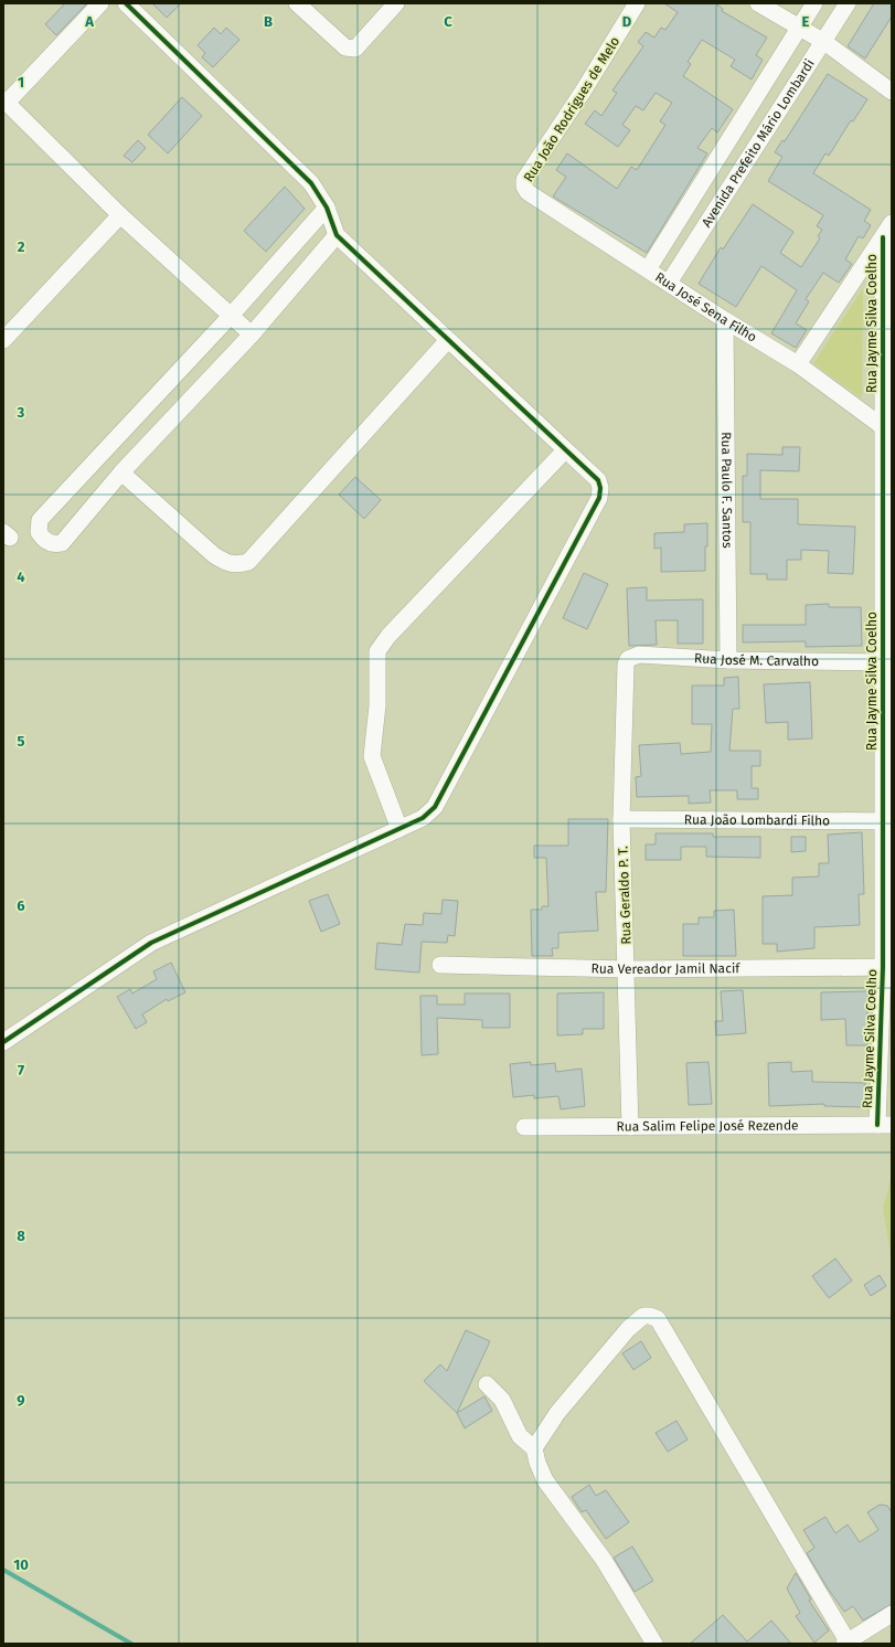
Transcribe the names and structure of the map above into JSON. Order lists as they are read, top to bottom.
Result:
{
  "streets": {
    "street": [
      "Rua João Rodrigues de Melo",
      "Avenida Prefeito Mário Lombardi",
      "Rua José Sena Filho",
      "Rua Jayme Silva Coelho",
      "Rua Paulo F. Santos",
      "Rua José M. Carvalho",
      "Rua João Lombardi Filho",
      "Rua Geraldo P. T.",
      "Rua Vereador Jamil Nacif",
      "Rua Salim Felipe José Rezende"
    ]
  },
  "crossings": [
    ["Rua João Rodrigues de Melo", "Rua José Sena Filho"],
    ["Avenida Prefeito Mário Lombardi", "Rua José Sena Filho"],
    ["Rua José Sena Filho", "Rua Jayme Silva Coelho"],
    ["Rua José Sena Filho", "Rua Paulo F. Santos"],
    ["Rua Jayme Silva Coelho", "Rua José M. Carvalho"],
    ["Rua Jayme Silva Coelho", "Rua João Lombardi Filho"],
    ["Rua Jayme Silva Coelho", "Rua Vereador Jamil Nacif"],
    ["Rua Jayme Silva Coelho", "Rua Salim Felipe José Rezende"],
    ["Rua Paulo F. Santos", "Rua José M. Carvalho"],
    ["Rua José M. Carvalho", "Rua Geraldo P. T."],
    ["Rua João Lombardi Filho", "Rua Geraldo P. T."],
    ["Rua Geraldo P. T.", "Rua Vereador Jamil Nacif"],
    ["Rua Geraldo P. T.", "Rua Salim Felipe José Rezende"]
  ],
  "grid": {
    "columns": [
      "A",
      "B",
      "C",
      "D",
      "E"
    ],
    "rows": [
      "1",
      "2",
      "3",
      "4",
      "5",
      "6",
      "7",
      "8",
      "9",
      "10"
    ]
  }
}
